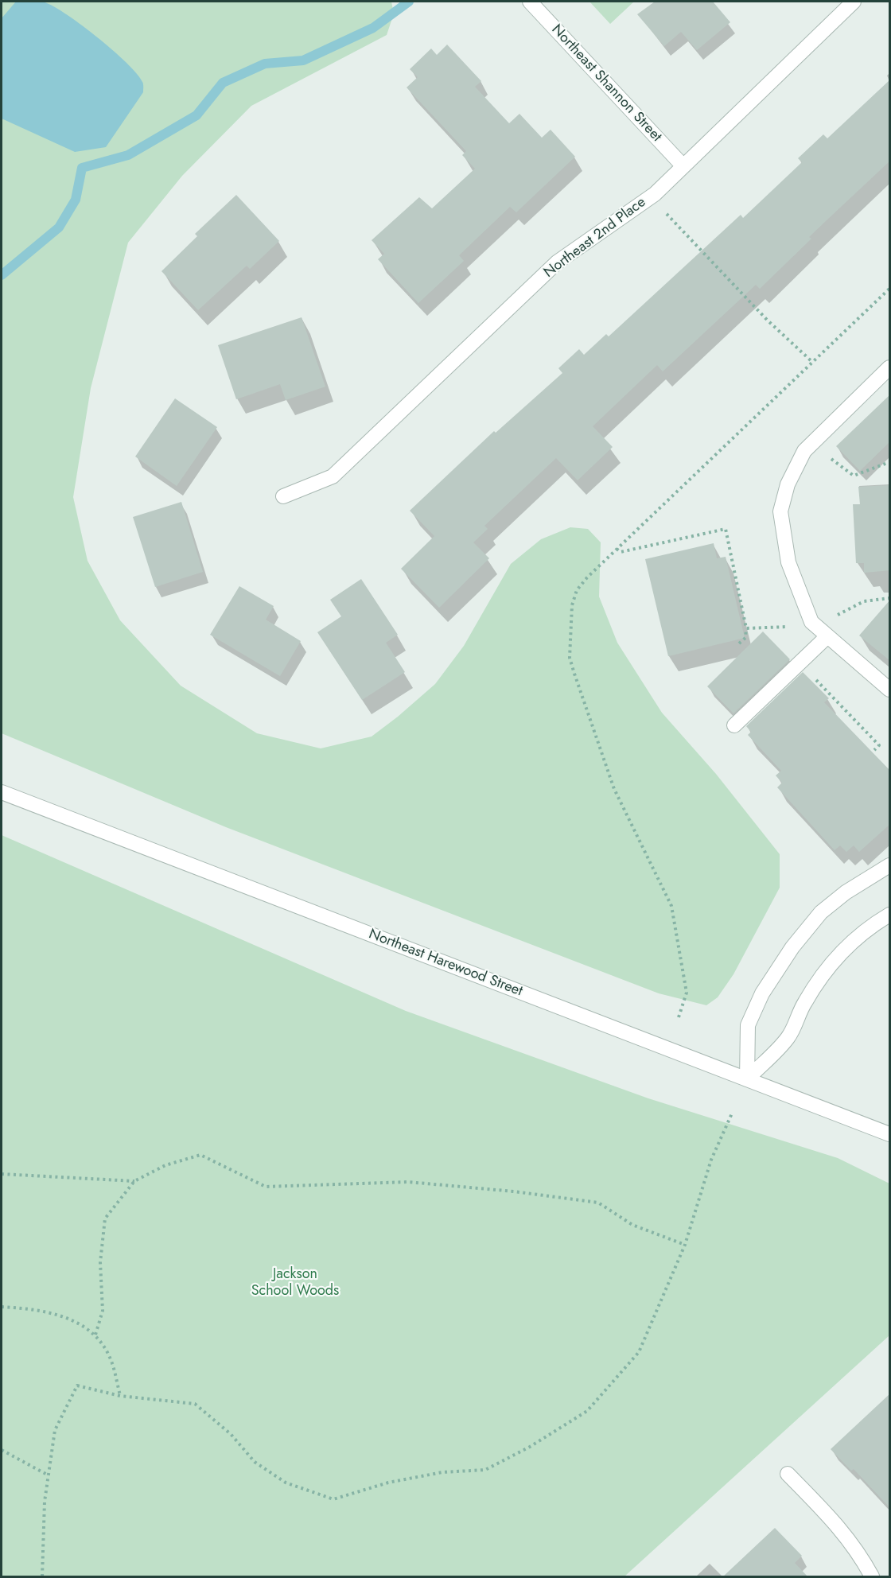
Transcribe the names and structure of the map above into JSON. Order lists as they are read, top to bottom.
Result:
{
  "streets": {
    "street": ["Northeast Shannon Street", "Northeast 2nd Place", "Northeast Harewood Street"]
  },
  "crossings": [
    ["Northeast Shannon Street", "Northeast 2nd Place"]
  ],
  "parks": ["Jackson School Woods"]
}
